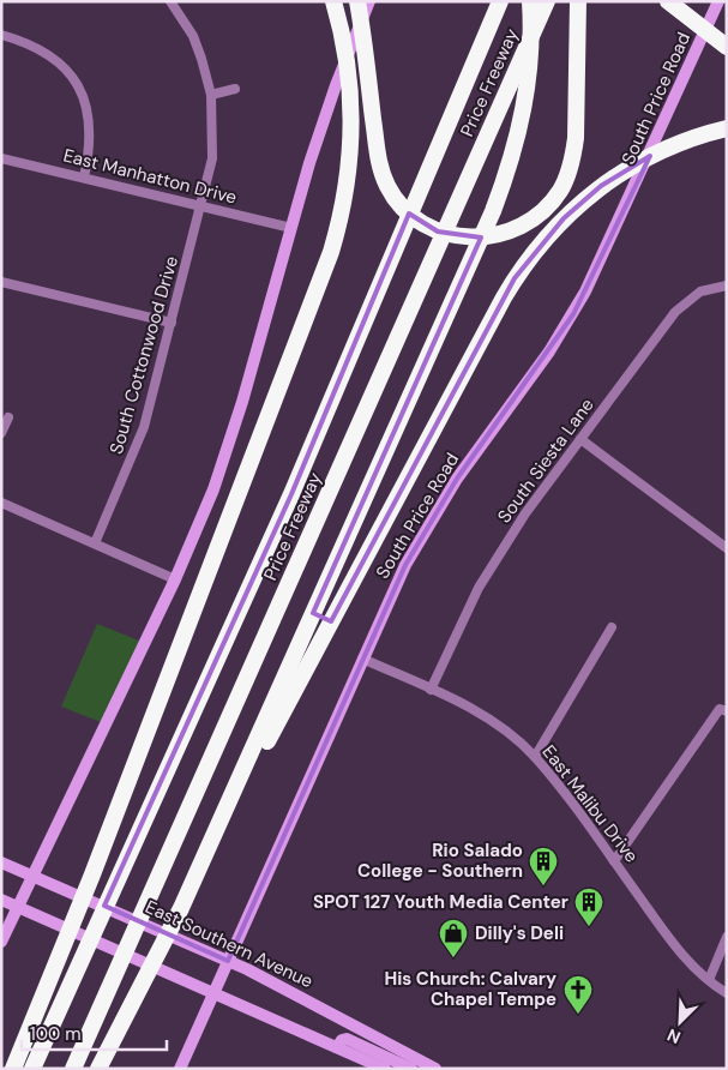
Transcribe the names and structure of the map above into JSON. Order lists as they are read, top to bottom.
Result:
{
  "streets": {
    "highway": ["Price Freeway"],
    "main road": ["South Price Road", "East Southern Avenue"],
    "street": [
      "East Manhatton Drive",
      "South Cottonwood Drive",
      "South Siesta Lane",
      "East Malibu Drive"
    ]
  },
  "crossings": [
    ["South Price Road", "East Malibu Drive"],
    ["South Price Road", "East Southern Avenue"],
    ["East Manhatton Drive", "South Cottonwood Drive"],
    ["South Siesta Lane", "East Malibu Drive"]
  ],
  "places": {
    "building": ["Rio Salado College - Southern", "SPOT 127 Youth Media Center"],
    "shop": ["Dilly's Deli"],
    "church": ["His Church: Calvary Chapel Tempe"]
  },
  "scale_bar": "100 m",
  "north": "bottom left"
}
